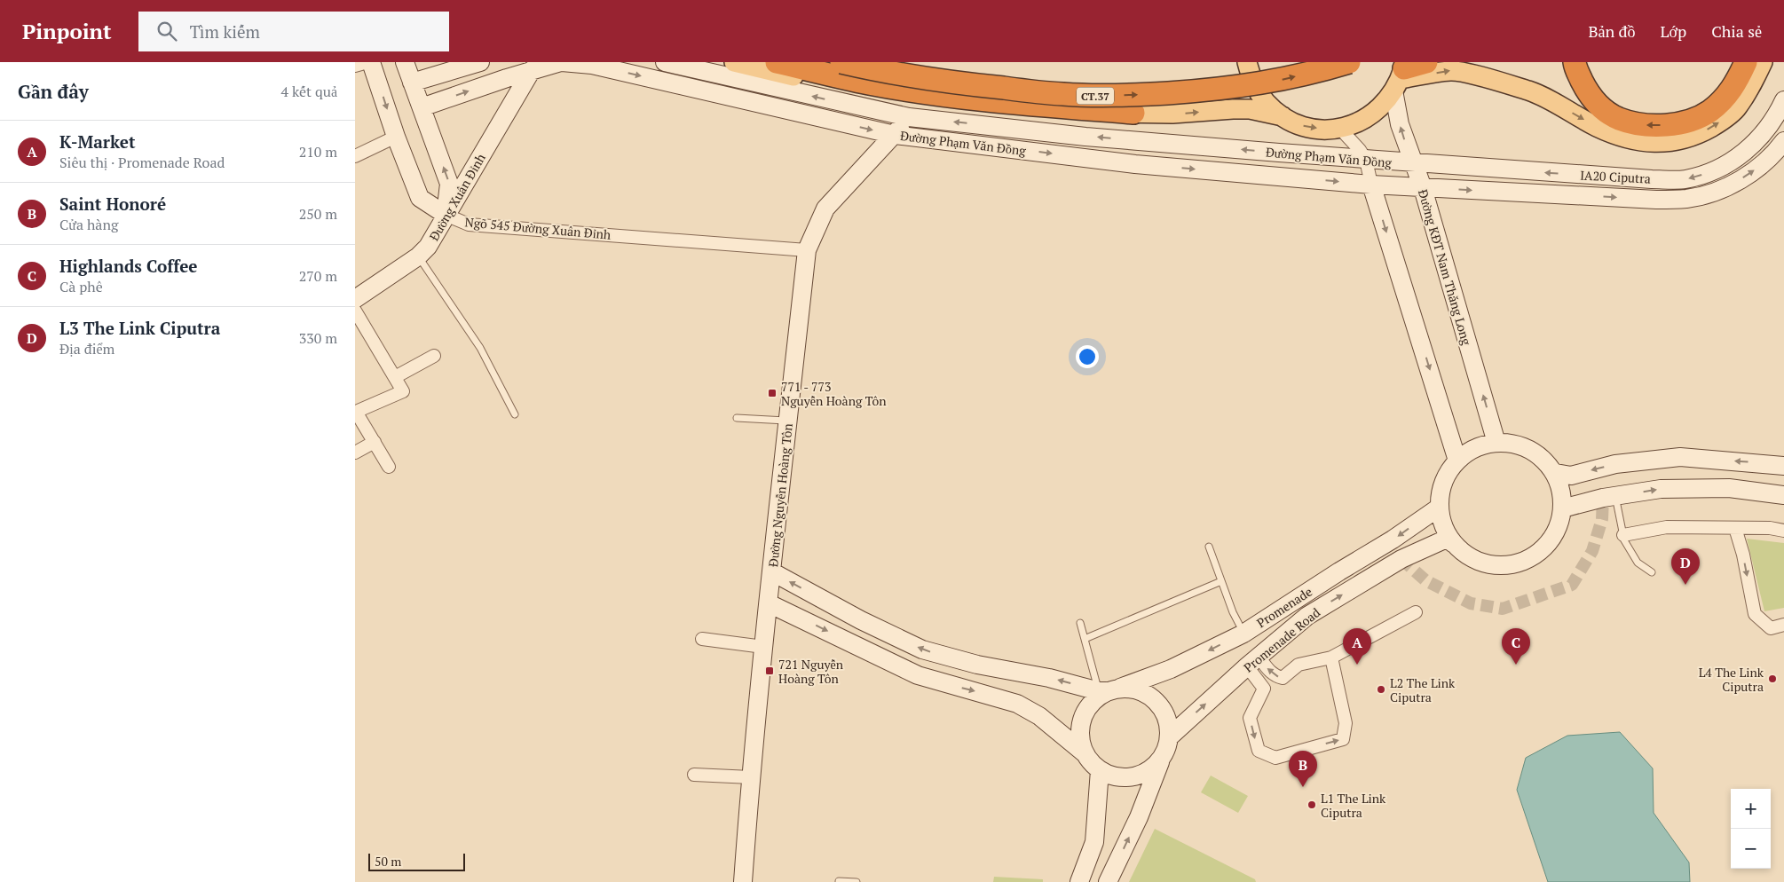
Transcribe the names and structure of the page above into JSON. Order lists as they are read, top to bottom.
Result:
{
  "streets": {
    "highway": ["CT.37"],
    "street": [
      "Đường Phạm Văn Đồng",
      "IA20 Ciputra",
      "Đường Xuân Đỉnh",
      "Ngõ 545 Đường Xuân Đỉnh",
      "Đường KĐT Nam Thăng Long",
      "Đường Nguyễn Hoàng Tôn",
      "Promenade",
      "Promenade Road"
    ]
  },
  "crossings": [
    ["Đường Phạm Văn Đồng", "IA20 Ciputra"],
    ["Đường Phạm Văn Đồng", "Đường Xuân Đỉnh"],
    ["Đường Phạm Văn Đồng", "Đường KĐT Nam Thăng Long"],
    ["Đường Phạm Văn Đồng", "Đường Nguyễn Hoàng Tôn"],
    ["IA20 Ciputra", "Đường KĐT Nam Thăng Long"],
    ["Đường Xuân Đỉnh", "Ngõ 545 Đường Xuân Đỉnh"],
    ["Ngõ 545 Đường Xuân Đỉnh", "Đường Nguyễn Hoàng Tôn"],
    ["Đường KĐT Nam Thăng Long", "Promenade"],
    ["Đường KĐT Nam Thăng Long", "Promenade Road"],
    ["Promenade", "Promenade Road"]
  ],
  "one_way": ["Promenade"],
  "places": {
    "transit": ["771 - 773 Nguyễn Hoàng Tôn", "721 Nguyễn Hoàng Tôn"],
    "other": ["L4 The Link Ciputra", "L2 The Link Ciputra", "L1 The Link Ciputra"]
  },
  "scale_bar": "50 m",
  "page": {
    "header": "Pinpoint",
    "search": "Tìm kiếm",
    "nav": ["Bản đồ", "Lớp", "Chia sẻ"],
    "heading": ["Gần đây", "4 kết quả"],
    "list": [
      {
        "mark": "A",
        "name": "K-Market",
        "note": "Siêu thị · Promenade Road",
        "value": "210 m"
      },
      {
        "mark": "B",
        "name": "Saint Honoré",
        "note": "Cửa hàng",
        "value": "250 m"
      },
      {
        "mark": "C",
        "name": "Highlands Coffee",
        "note": "Cà phê",
        "value": "270 m"
      },
      {
        "mark": "D",
        "name": "L3 The Link Ciputra",
        "note": "Địa điểm",
        "value": "330 m"
      }
    ],
    "pins": [
      "D",
      "A",
      "C",
      "B"
    ],
    "map_buttons": ["+", "−"],
    "scale": "50 m"
  }
}
